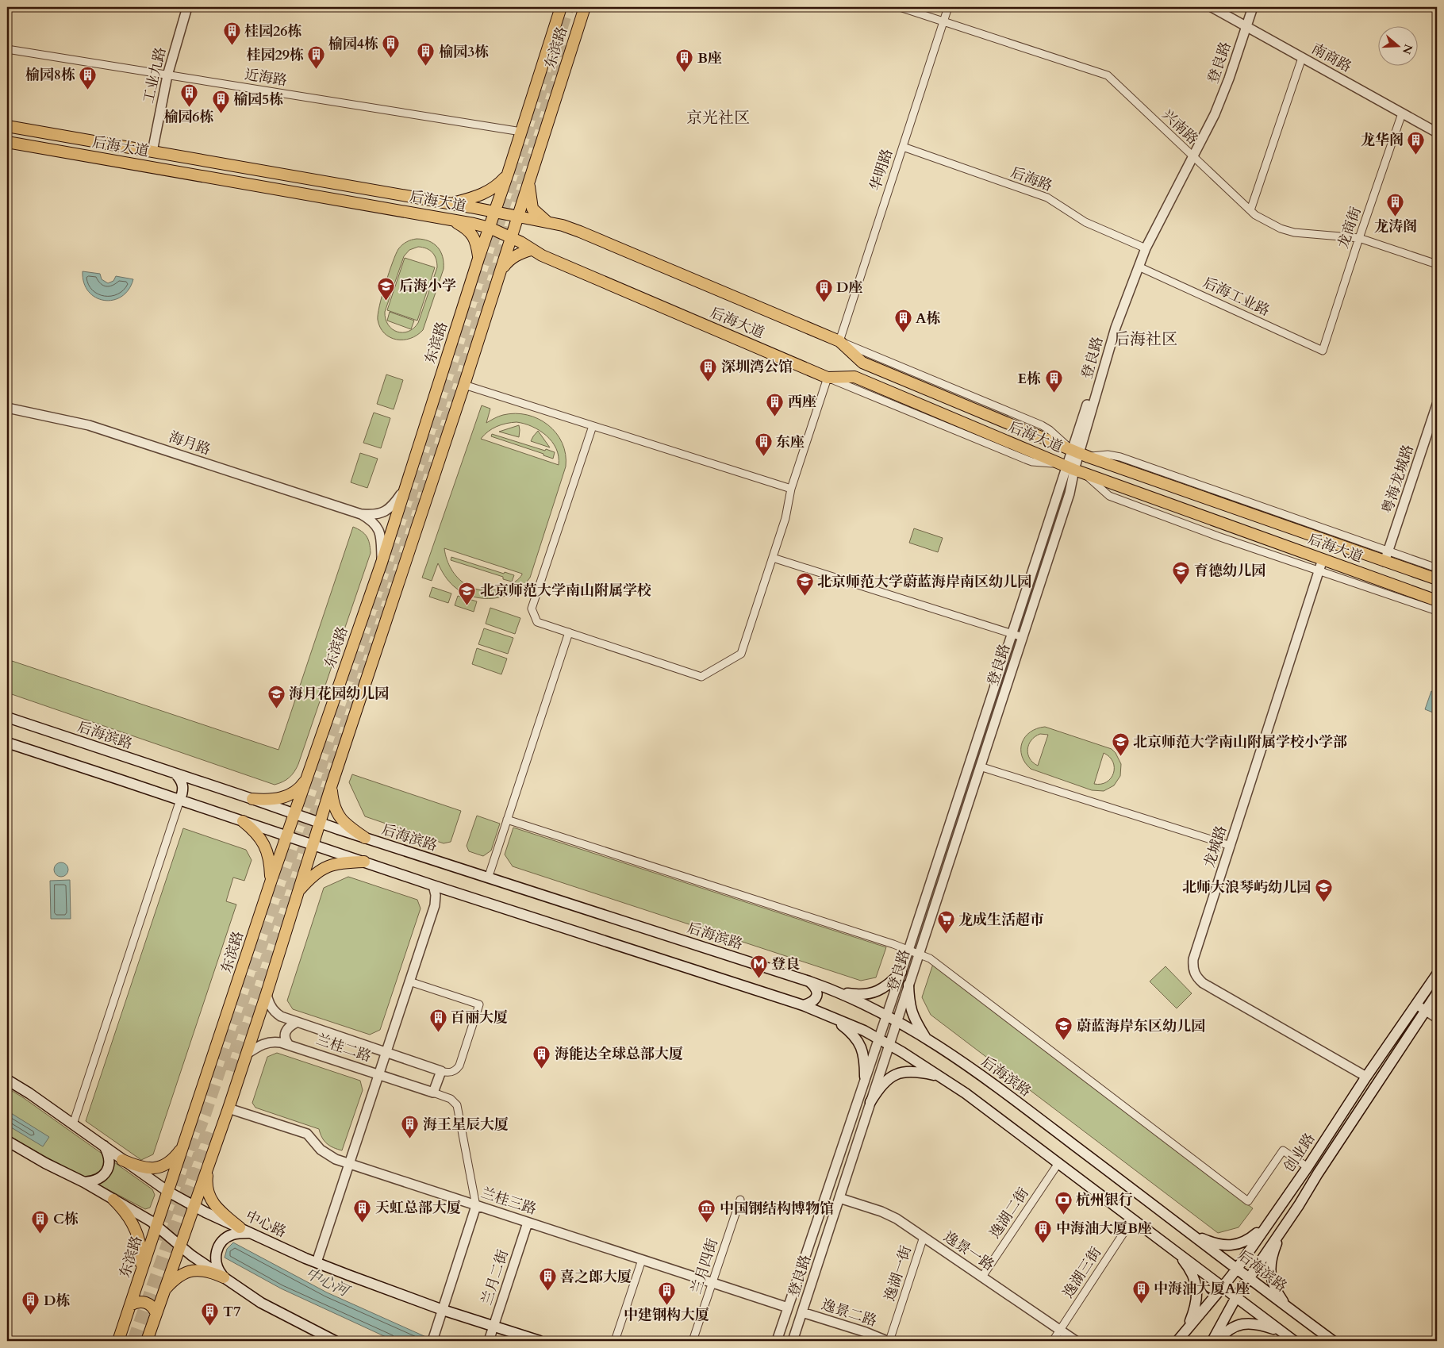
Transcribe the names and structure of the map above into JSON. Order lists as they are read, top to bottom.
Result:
{
  "streets": {
    "main road": [
      "东滨路",
      "后海大道",
      "后海滨路",
      "创业路",
      "中心路"
    ],
    "street": [
      "南商路",
      "登良路",
      "工业九路",
      "近海路",
      "兴南路",
      "华明路",
      "后海路",
      "龙商街",
      "后海工业路",
      "海月路",
      "粤海龙城路",
      "龙城路",
      "兰桂二路",
      "兰桂三路",
      "逸湖二街",
      "逸景一路",
      "兰月四街",
      "逸湖三街",
      "逸湖一街",
      "兰月二街",
      "逸景二路"
    ]
  },
  "crossings": [
    ["东滨路", "近海路"],
    ["东滨路", "后海大道"],
    ["东滨路", "后海滨路"],
    ["东滨路", "兰桂二路"],
    ["东滨路", "兰桂三路"],
    ["东滨路", "中心路"],
    ["南商路", "登良路"],
    ["南商路", "龙商街"],
    ["登良路", "兴南路"],
    ["登良路", "后海大道"],
    ["登良路", "后海路"],
    ["登良路", "后海工业路"],
    ["登良路", "后海滨路"],
    ["登良路", "逸景一路"],
    ["登良路", "逸景二路"],
    ["工业九路", "近海路"],
    ["工业九路", "后海大道"],
    ["兴南路", "华明路"],
    ["兴南路", "龙商街"],
    ["后海大道", "华明路"],
    ["后海大道", "粤海龙城路"],
    ["后海大道", "龙城路"],
    ["华明路", "后海路"],
    ["龙商街", "后海工业路"],
    ["后海滨路", "创业路"],
    ["龙城路", "创业路"],
    ["兰桂三路", "兰月四街"],
    ["兰桂三路", "兰月二街"],
    ["逸湖二街", "逸景一路"],
    ["中心路", "兰月二街"],
    ["逸景一路", "逸湖三街"],
    ["逸景一路", "逸湖一街"],
    ["逸湖一街", "逸景二路"]
  ],
  "districts": ["京光社区", "后海社区"],
  "water": ["中心河"],
  "places": {
    "building": [
      "桂园26栋",
      "榆园4栋",
      "榆园3栋",
      "桂园29栋",
      "B座",
      "榆园8栋",
      "榆园6栋",
      "榆园5栋",
      "龙华阁",
      "龙涛阁",
      "D座",
      "A栋",
      "深圳湾公馆",
      "E栋",
      "西座",
      "东座",
      "百丽大厦",
      "海能达全球总部大厦",
      "海王星辰大厦",
      "天虹总部大厦",
      "C栋",
      "中海油大厦B座",
      "喜之郎大厦",
      "中海油大厦A座",
      "中建钢构大厦",
      "D栋",
      "T7"
    ],
    "school or university": [
      "后海小学",
      "育德幼儿园",
      "北京师范大学蔚蓝海岸南区幼儿园",
      "北京师范大学南山附属学校",
      "海月花园幼儿园",
      "北京师范大学南山附属学校小学部",
      "北师大浪琴屿幼儿园",
      "蔚蓝海岸东区幼儿园"
    ],
    "supermarket": ["龙成生活超市"],
    "metro station": ["登良"],
    "bank": ["杭州银行"],
    "museum": ["中国钢结构博物馆"]
  },
  "north": "right"
}
